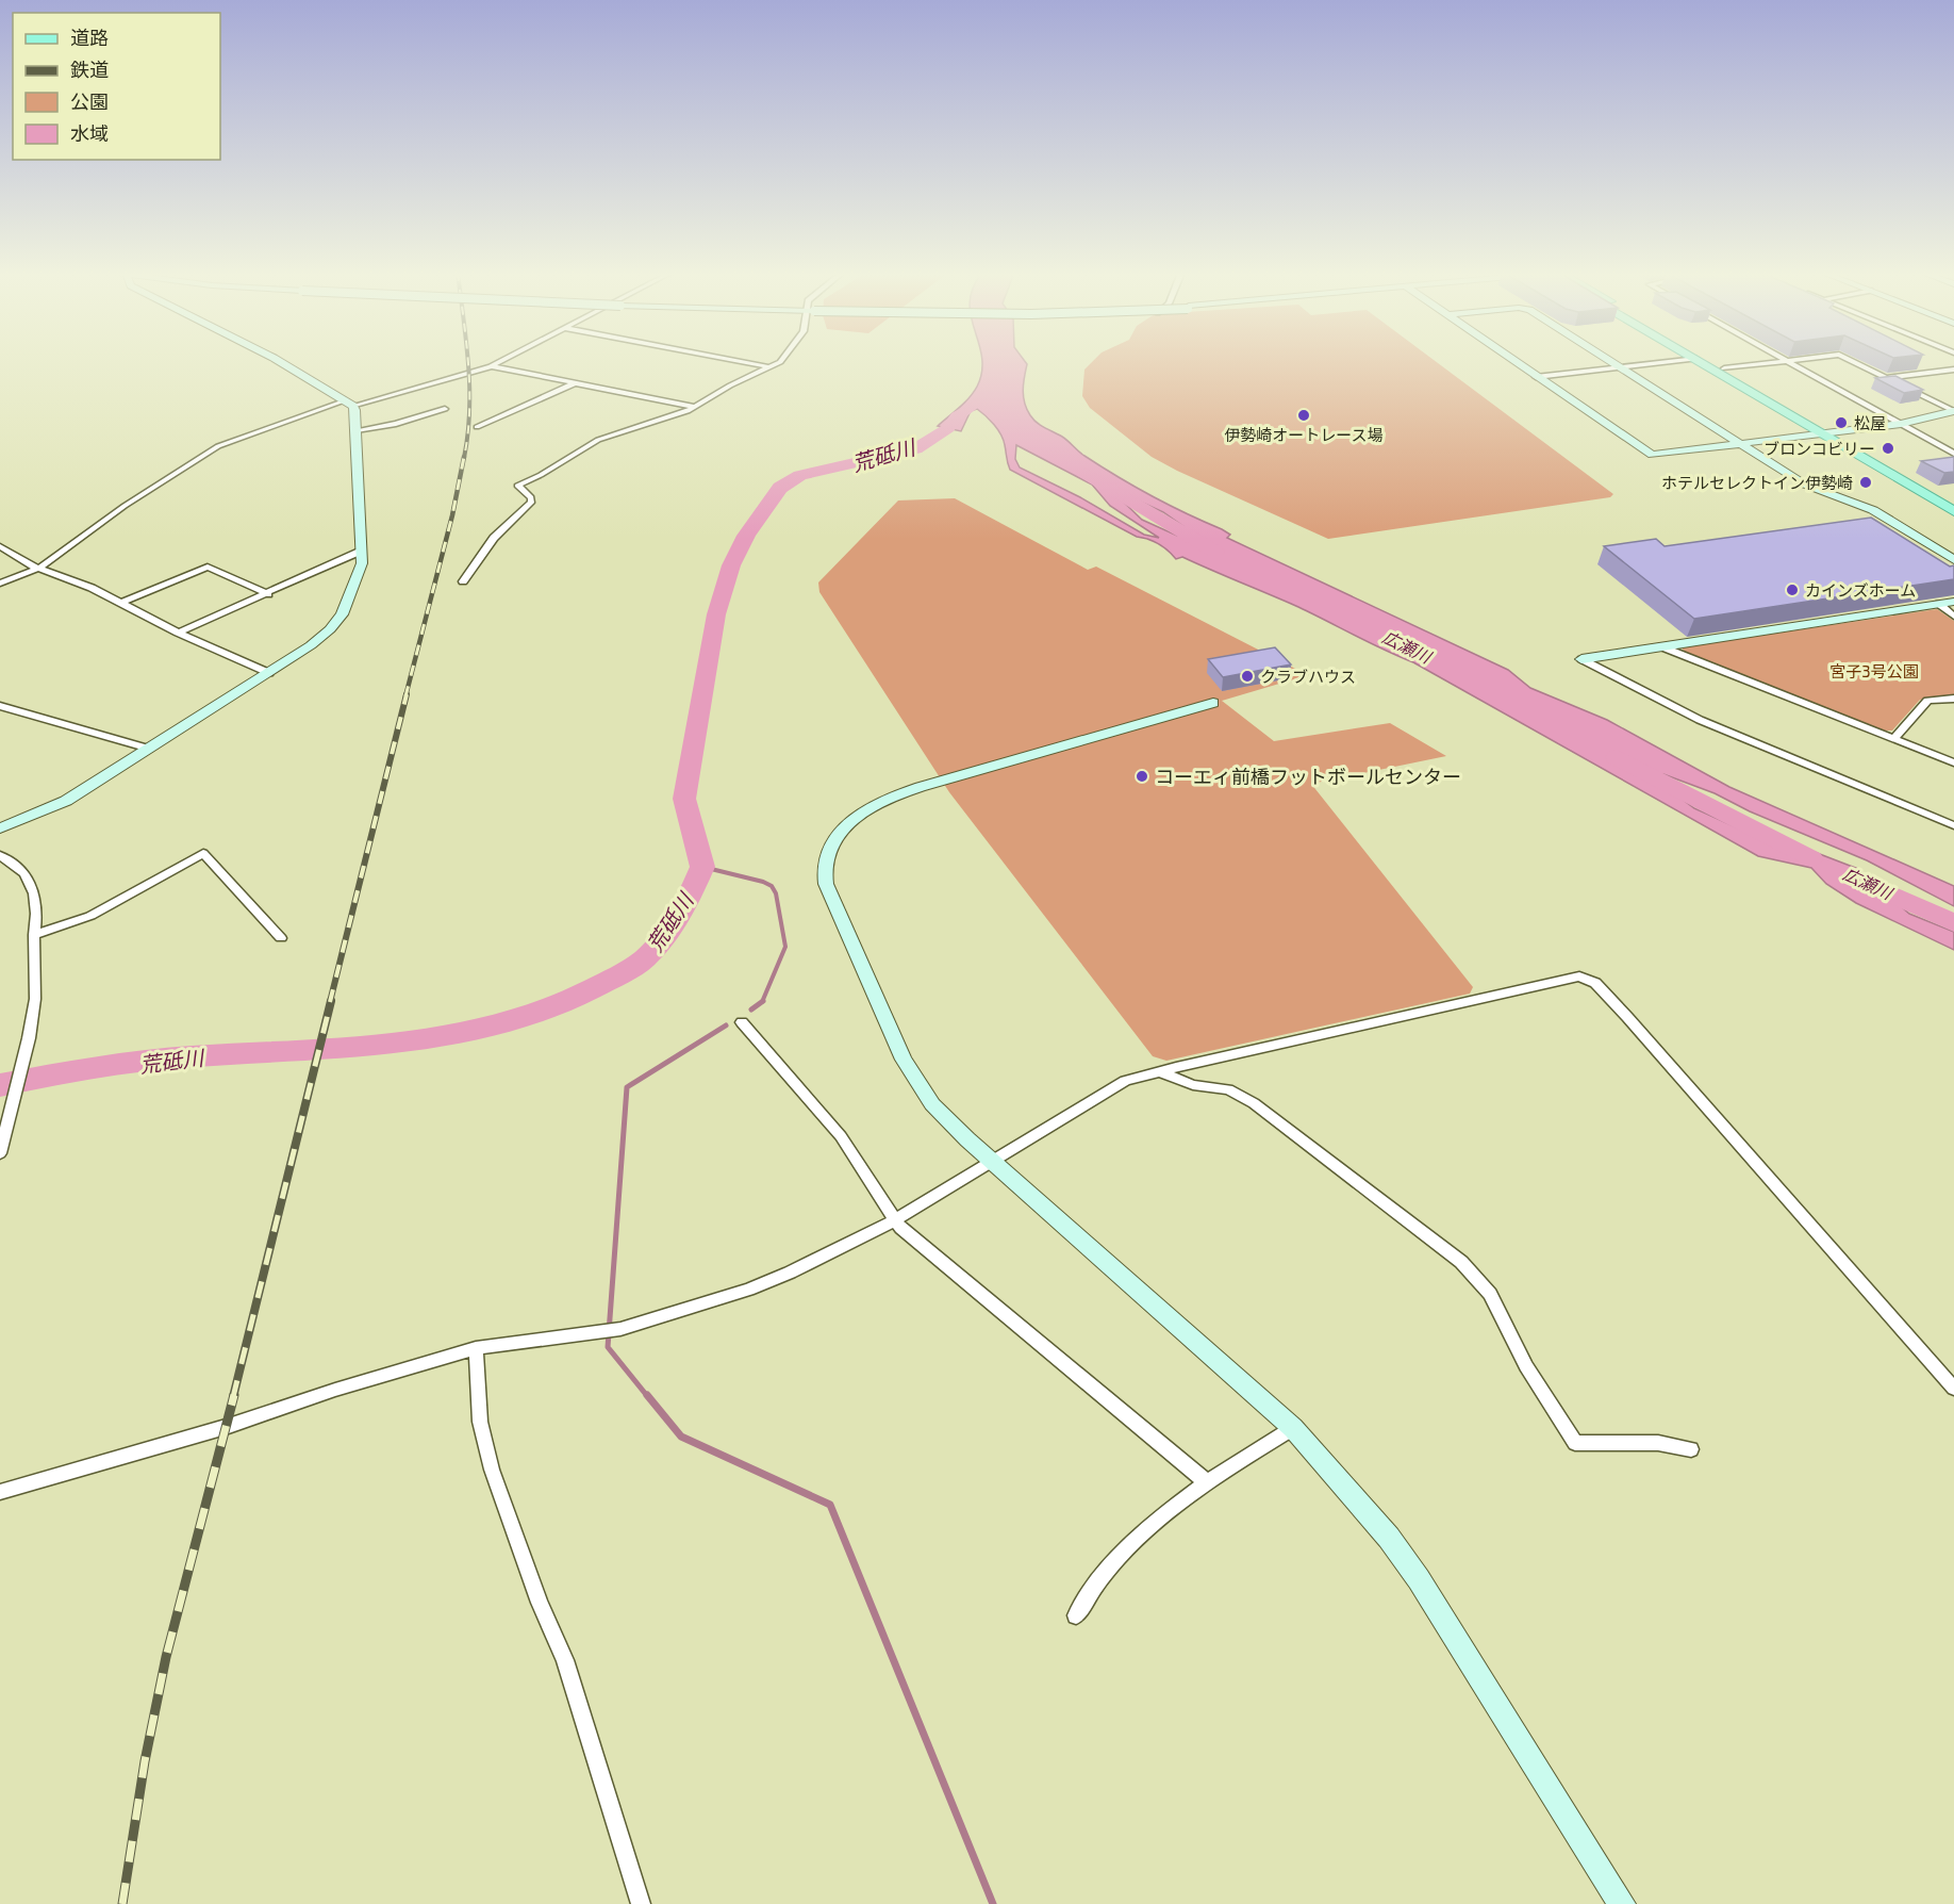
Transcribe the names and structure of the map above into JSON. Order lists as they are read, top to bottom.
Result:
{
  "water": ["荒砥川", "広瀬川"],
  "parks": ["宮子3号公園"],
  "places": [
    "伊勢崎オートレース場",
    "松屋",
    "ブロンコビリー",
    "ホテルセレクトイン伊勢崎",
    "カインズホーム",
    "クラブハウス",
    "コーエィ前橋フットボールセンター"
  ],
  "legend": [
    "道路",
    "鉄道",
    "公園",
    "水域"
  ]
}
